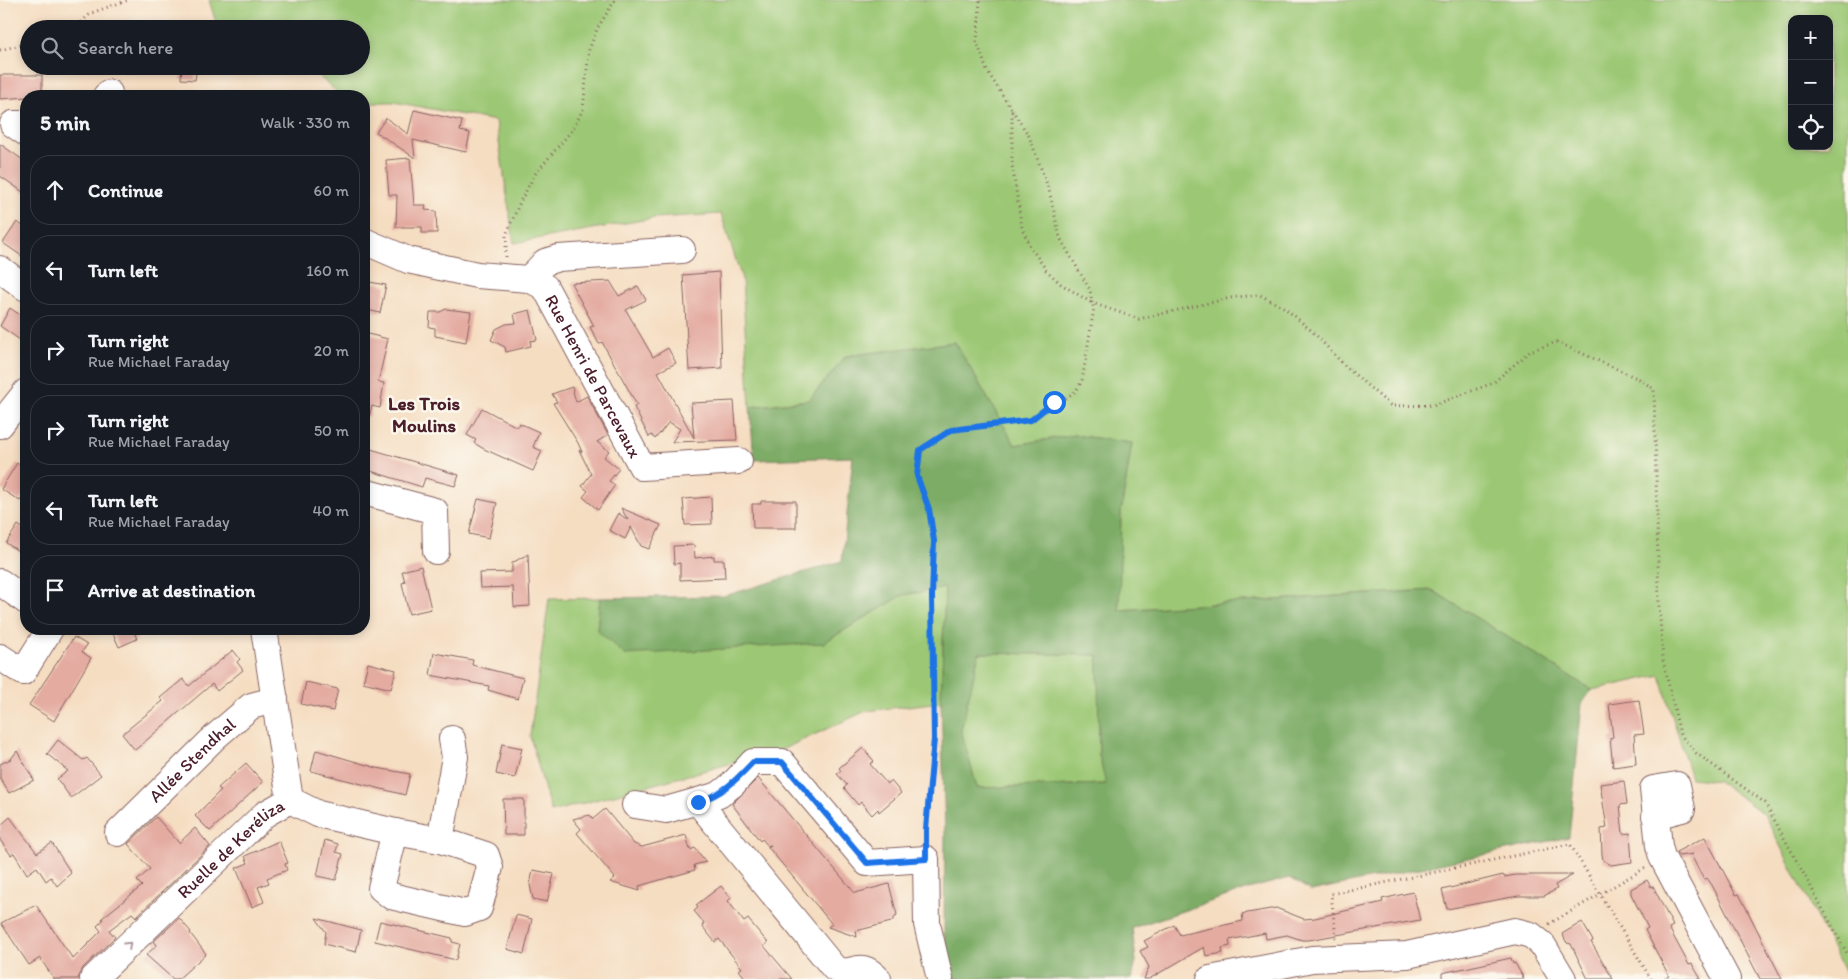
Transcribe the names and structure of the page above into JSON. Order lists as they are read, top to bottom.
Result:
{
  "streets": {
    "street": ["Rue Henri de Parcevaux", "Allée Stendhal", "Ruelle de Keréliza"]
  },
  "crossings": [
    ["Allée Stendhal", "Ruelle de Keréliza"]
  ],
  "one_way": ["Ruelle de Keréliza"],
  "districts": ["Les Trois Moulins"],
  "page": {
    "map_buttons": ["+", "−"],
    "search": "Search here",
    "heading": ["5 min", "Walk · 330 m"],
    "list": [
      ["Continue", "60 m"],
      ["Turn left", "160 m"],
      ["Turn right", "Rue Michael Faraday", "20 m"],
      ["Turn right", "Rue Michael Faraday", "50 m"],
      ["Turn left", "Rue Michael Faraday", "40 m"],
      "Arrive at destination"
    ]
  }
}
